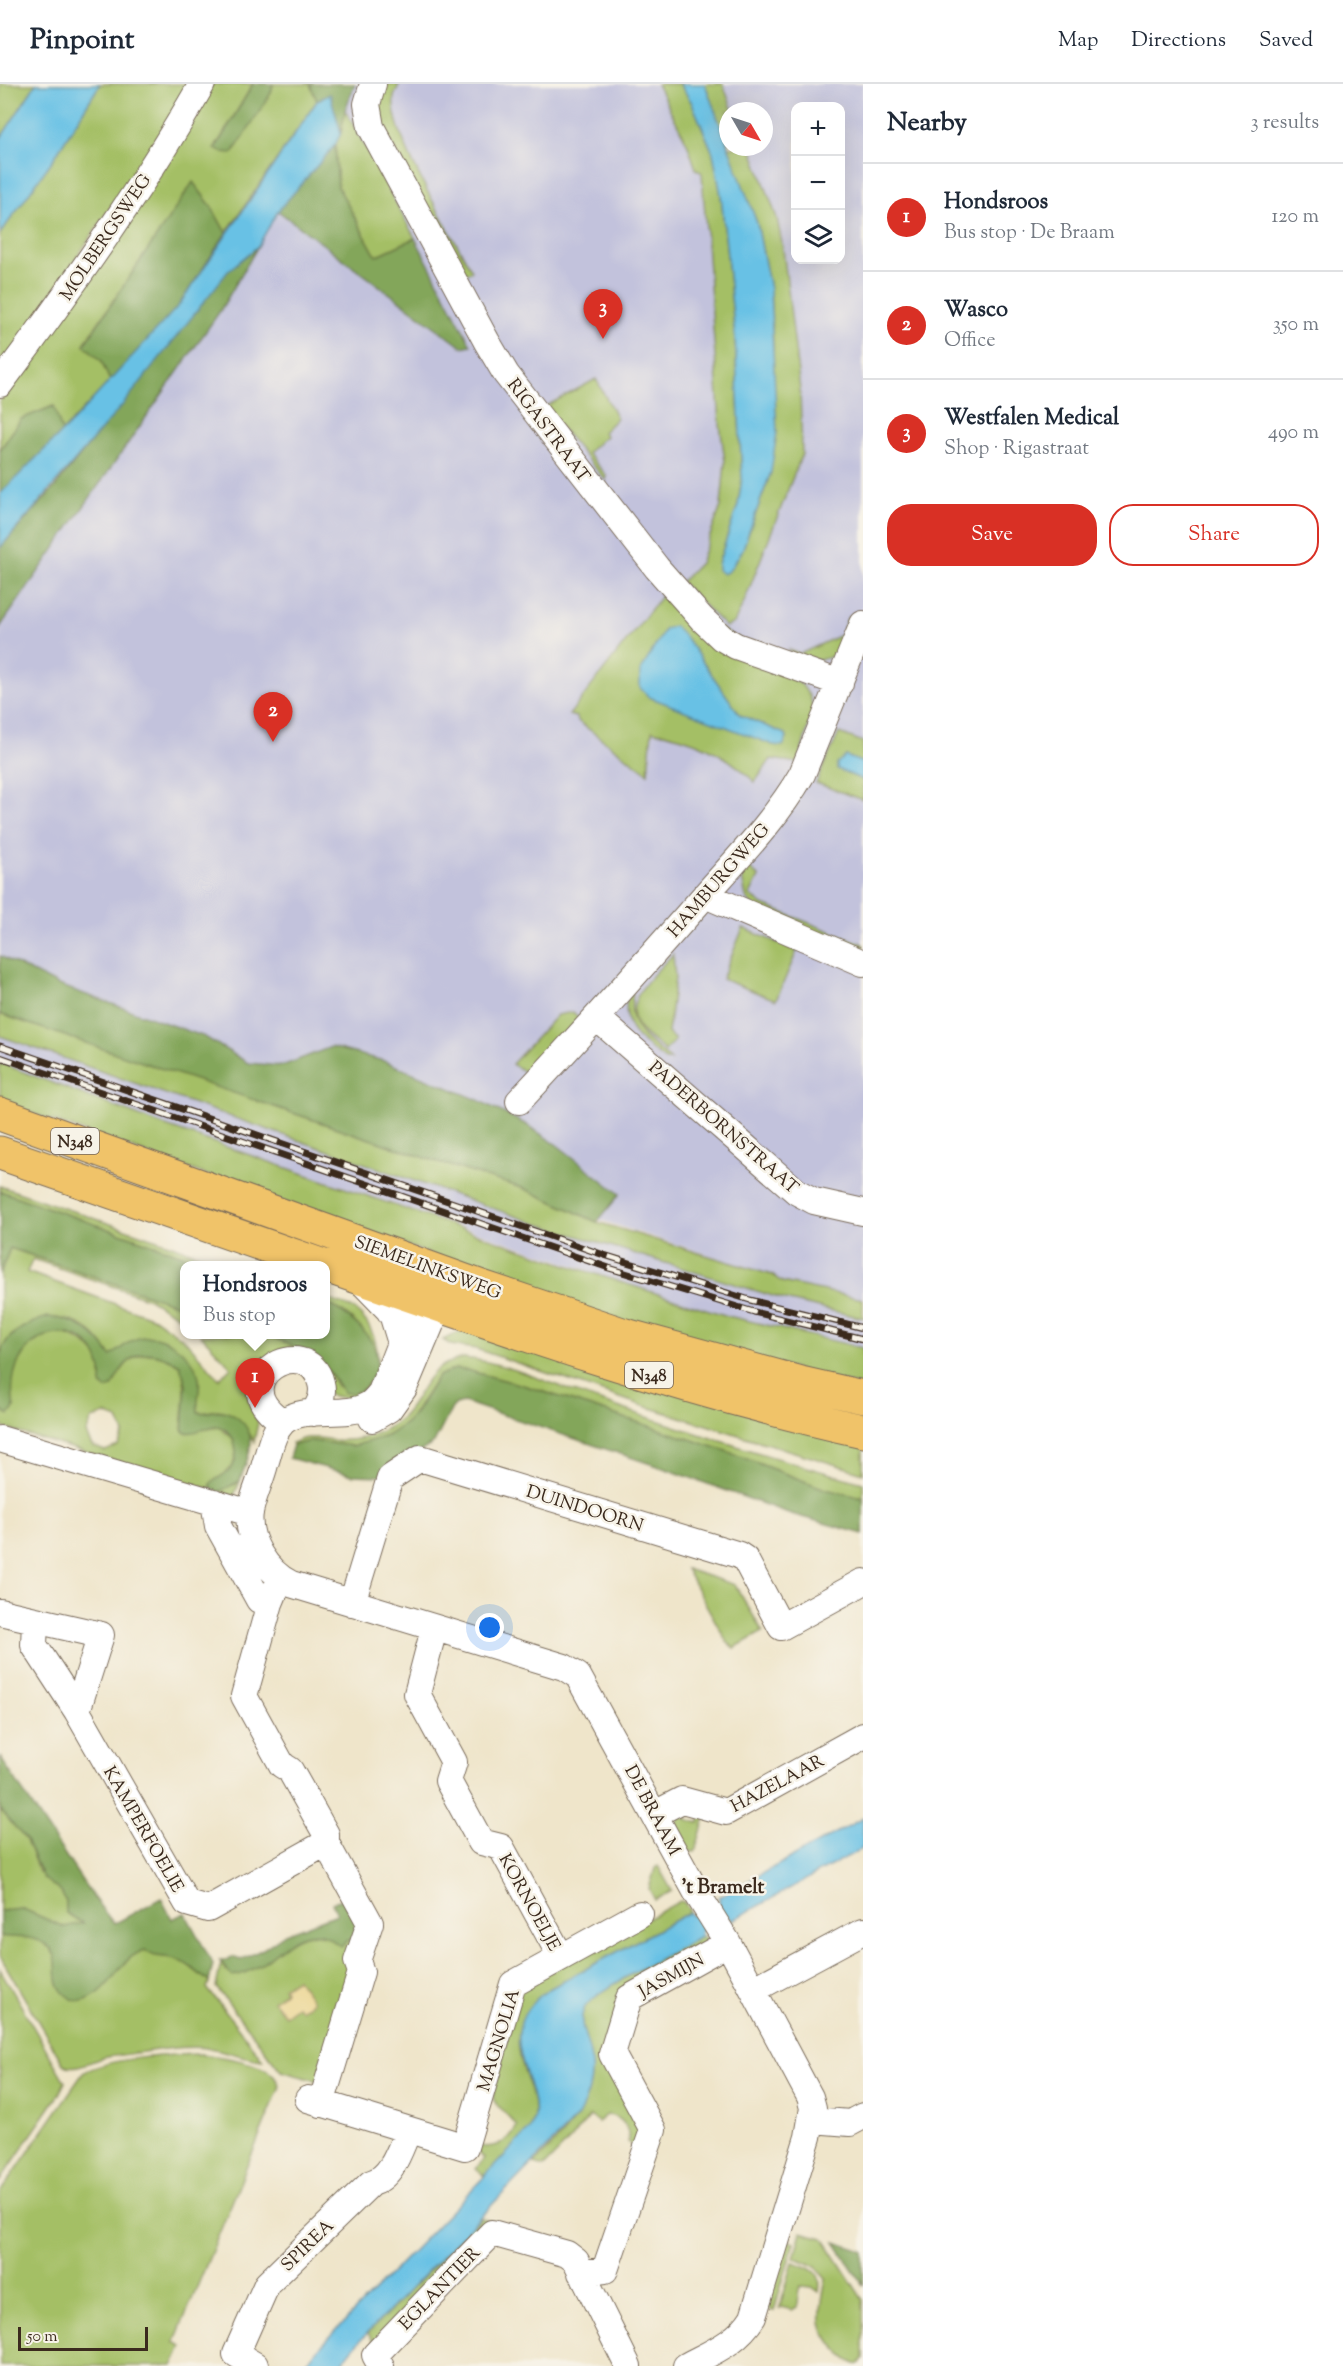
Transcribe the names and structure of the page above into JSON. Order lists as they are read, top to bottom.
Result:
{
  "streets": {
    "main road": ["N348", "SIEMELINKSWEG"],
    "street": [
      "MOLBERGSWEG",
      "RIGASTRAAT",
      "HAMBURGWEG",
      "PADERBORNSTRAAT",
      "DUINDOORN",
      "HAZELAAR",
      "DE BRAAM",
      "KAMPERFOELIE",
      "KORNOELJE",
      "JASMIJN",
      "MAGNOLIA",
      "SPIREA",
      "EGLANTIER"
    ]
  },
  "crossings": [
    ["RIGASTRAAT", "HAMBURGWEG"],
    ["HAMBURGWEG", "PADERBORNSTRAAT"],
    ["DUINDOORN", "DE BRAAM"],
    ["HAZELAAR", "DE BRAAM"],
    ["DE BRAAM", "KORNOELJE"],
    ["DE BRAAM", "JASMIJN"],
    ["KORNOELJE", "MAGNOLIA"],
    ["JASMIJN", "EGLANTIER"],
    ["MAGNOLIA", "SPIREA"]
  ],
  "districts": ["'t Bramelt"],
  "scale_bar": "50 m",
  "north": "bottom right",
  "page": {
    "header": "Pinpoint",
    "nav": ["Map", "Directions", "Saved"],
    "heading": ["Nearby", "3 results"],
    "map_buttons": ["+", "−"],
    "list": [
      {
        "mark": "1",
        "name": "Hondsroos",
        "note": "Bus stop · De Braam",
        "value": "120 m"
      },
      {
        "mark": "2",
        "name": "Wasco",
        "note": "Office",
        "value": "350 m"
      },
      {
        "mark": "3",
        "name": "Westfalen Medical",
        "note": "Shop · Rigastraat",
        "value": "490 m"
      }
    ],
    "pins": ["3", "2", "1"],
    "buttons": ["Save", "Share"],
    "popup": ["Hondsroos", "Bus stop"],
    "scale": "50 m"
  }
}
